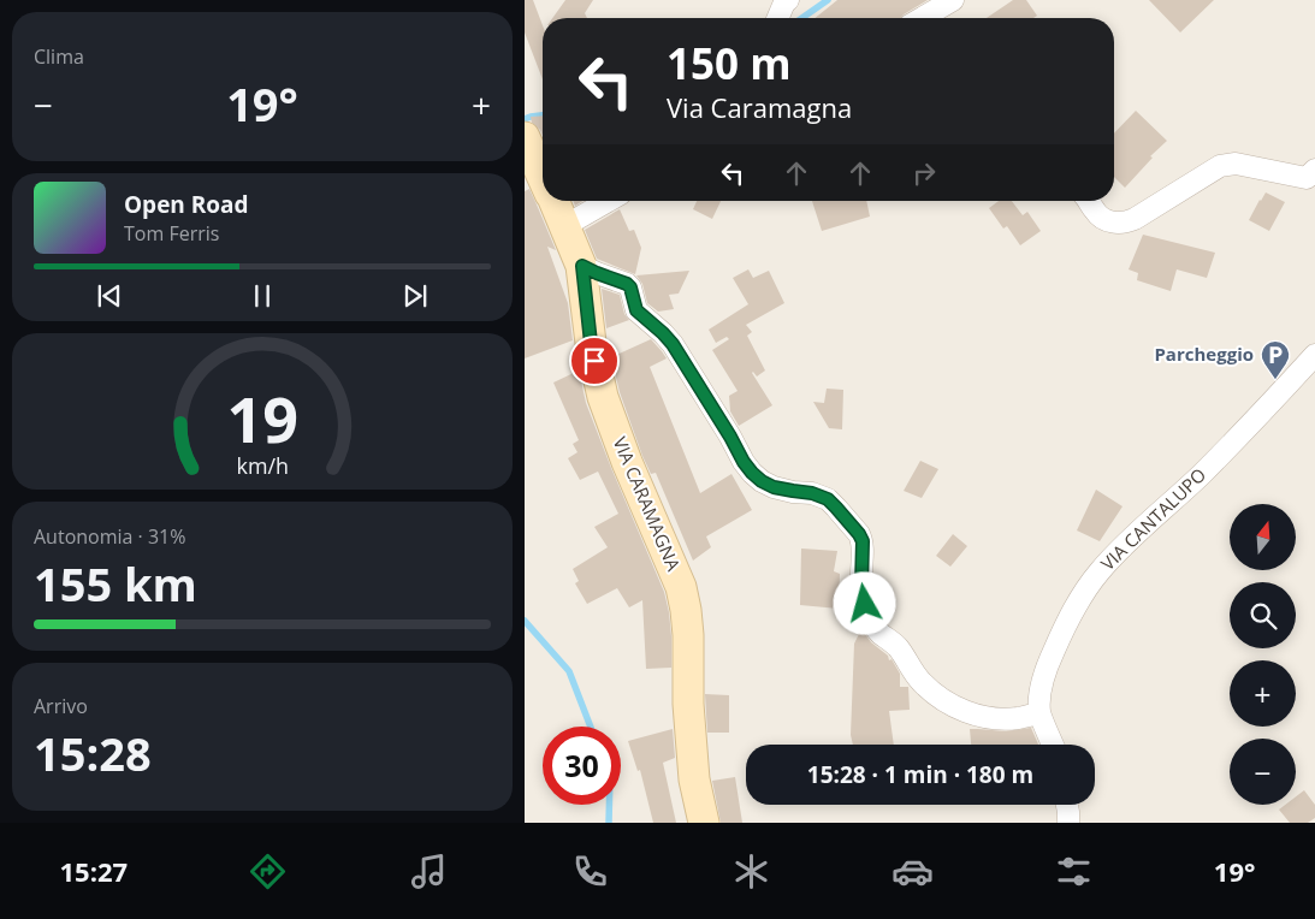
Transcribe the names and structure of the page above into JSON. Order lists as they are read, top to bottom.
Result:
{
  "streets": {
    "street": ["VIA CARAMAGNA", "VIA CANTALUPO"]
  },
  "places": {
    "parking": ["Parcheggio"]
  },
  "north": "top",
  "page": {
    "tile": [
      "Clima",
      ["Autonomia · 31%", "155 km"],
      ["Arrivo", "15:28"]
    ],
    "turn": ["150 m", "Via Caramagna"],
    "heat": ["−", "19°", "+"],
    "song": ["Open Road", "Tom Ferris"],
    "map_buttons": ["+", "−"],
    "limit": "30",
    "trip": "15:28 · 1 min · 180 m",
    "tabs": ["15:27", "19°"],
    "gauge": ["19", "km/h"]
  }
}
